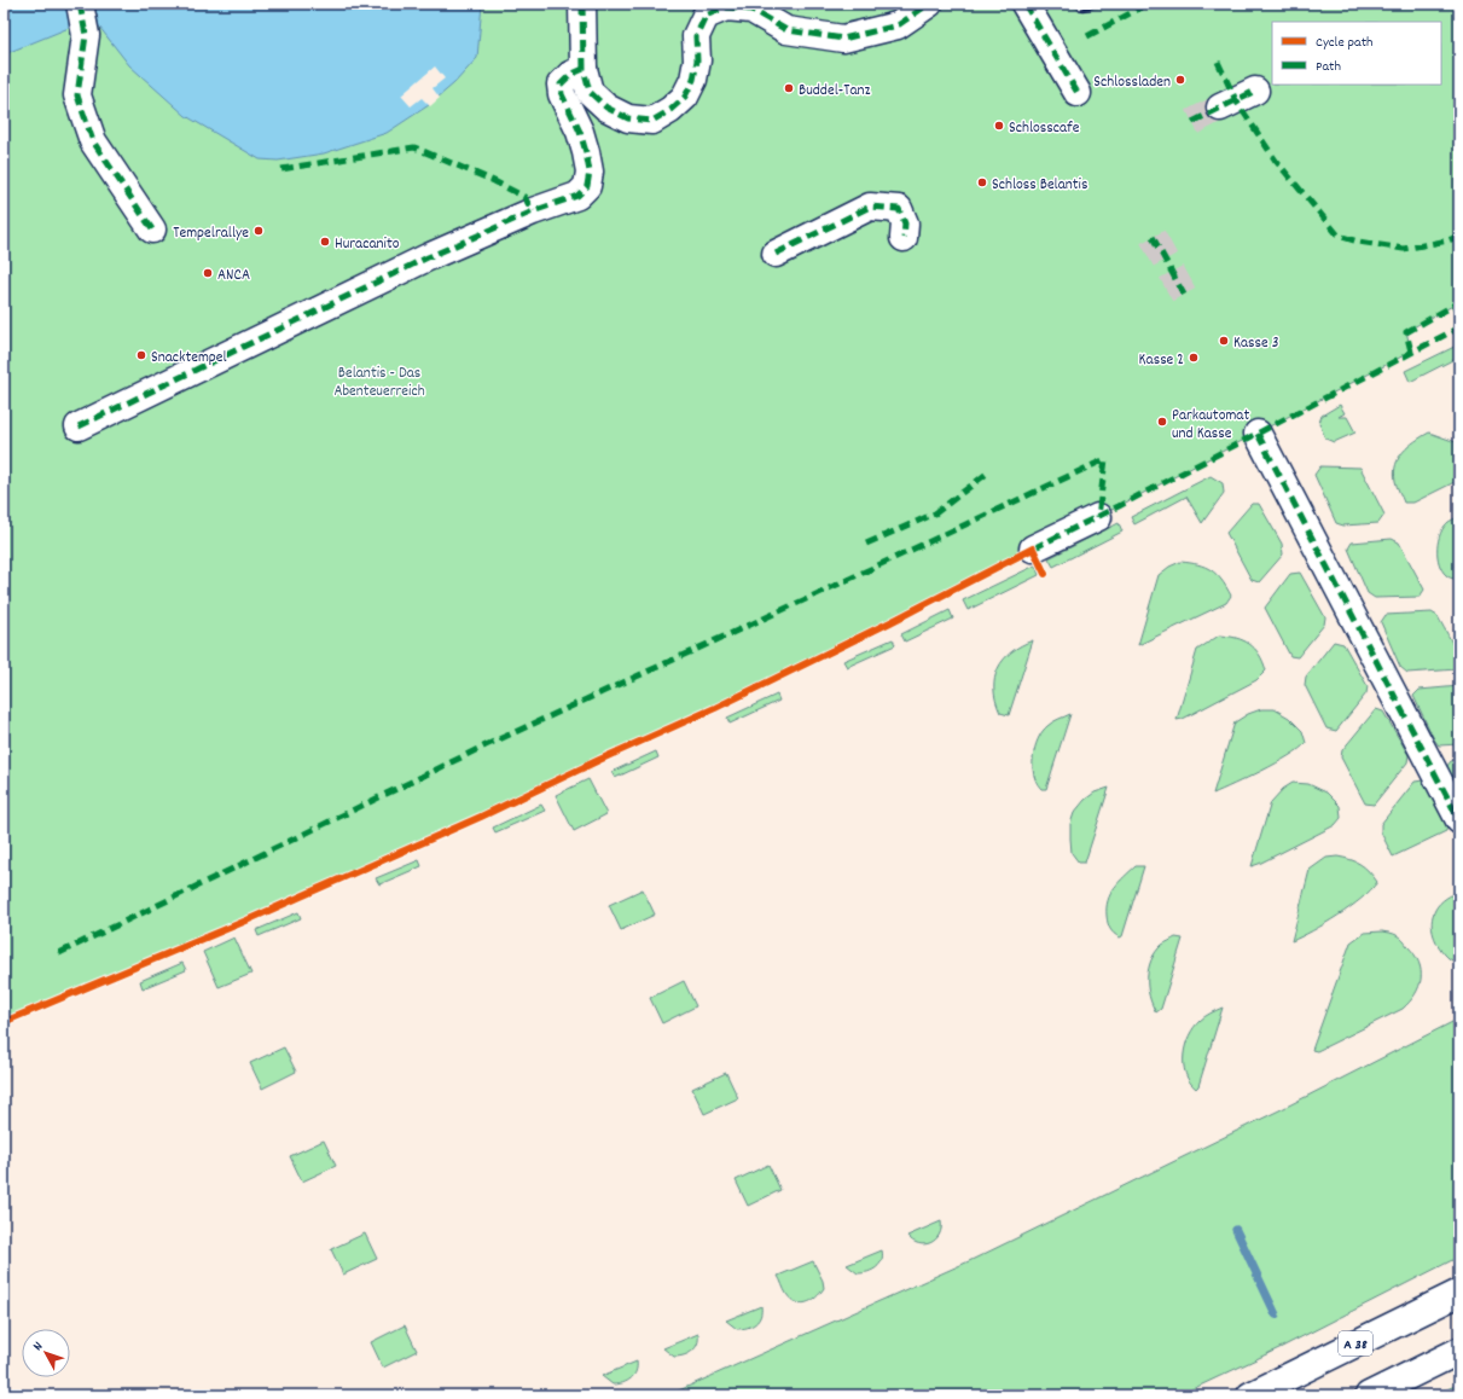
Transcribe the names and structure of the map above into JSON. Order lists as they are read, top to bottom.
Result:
{
  "streets": {
    "main road": ["A 38"]
  },
  "parks": ["Belantis - Das Abenteuerreich"],
  "places": [
    "Schlossladen",
    "Buddel-Tanz",
    "Schlosscafe",
    "Schloss Belantis",
    "Tempelrallye",
    "Huracanito",
    "ANCA",
    "Kasse 3",
    "Snacktempel",
    "Kasse 2",
    "Parkautomat und Kasse"
  ],
  "legend": ["Cycle path", "Path"],
  "north": "top left"
}
